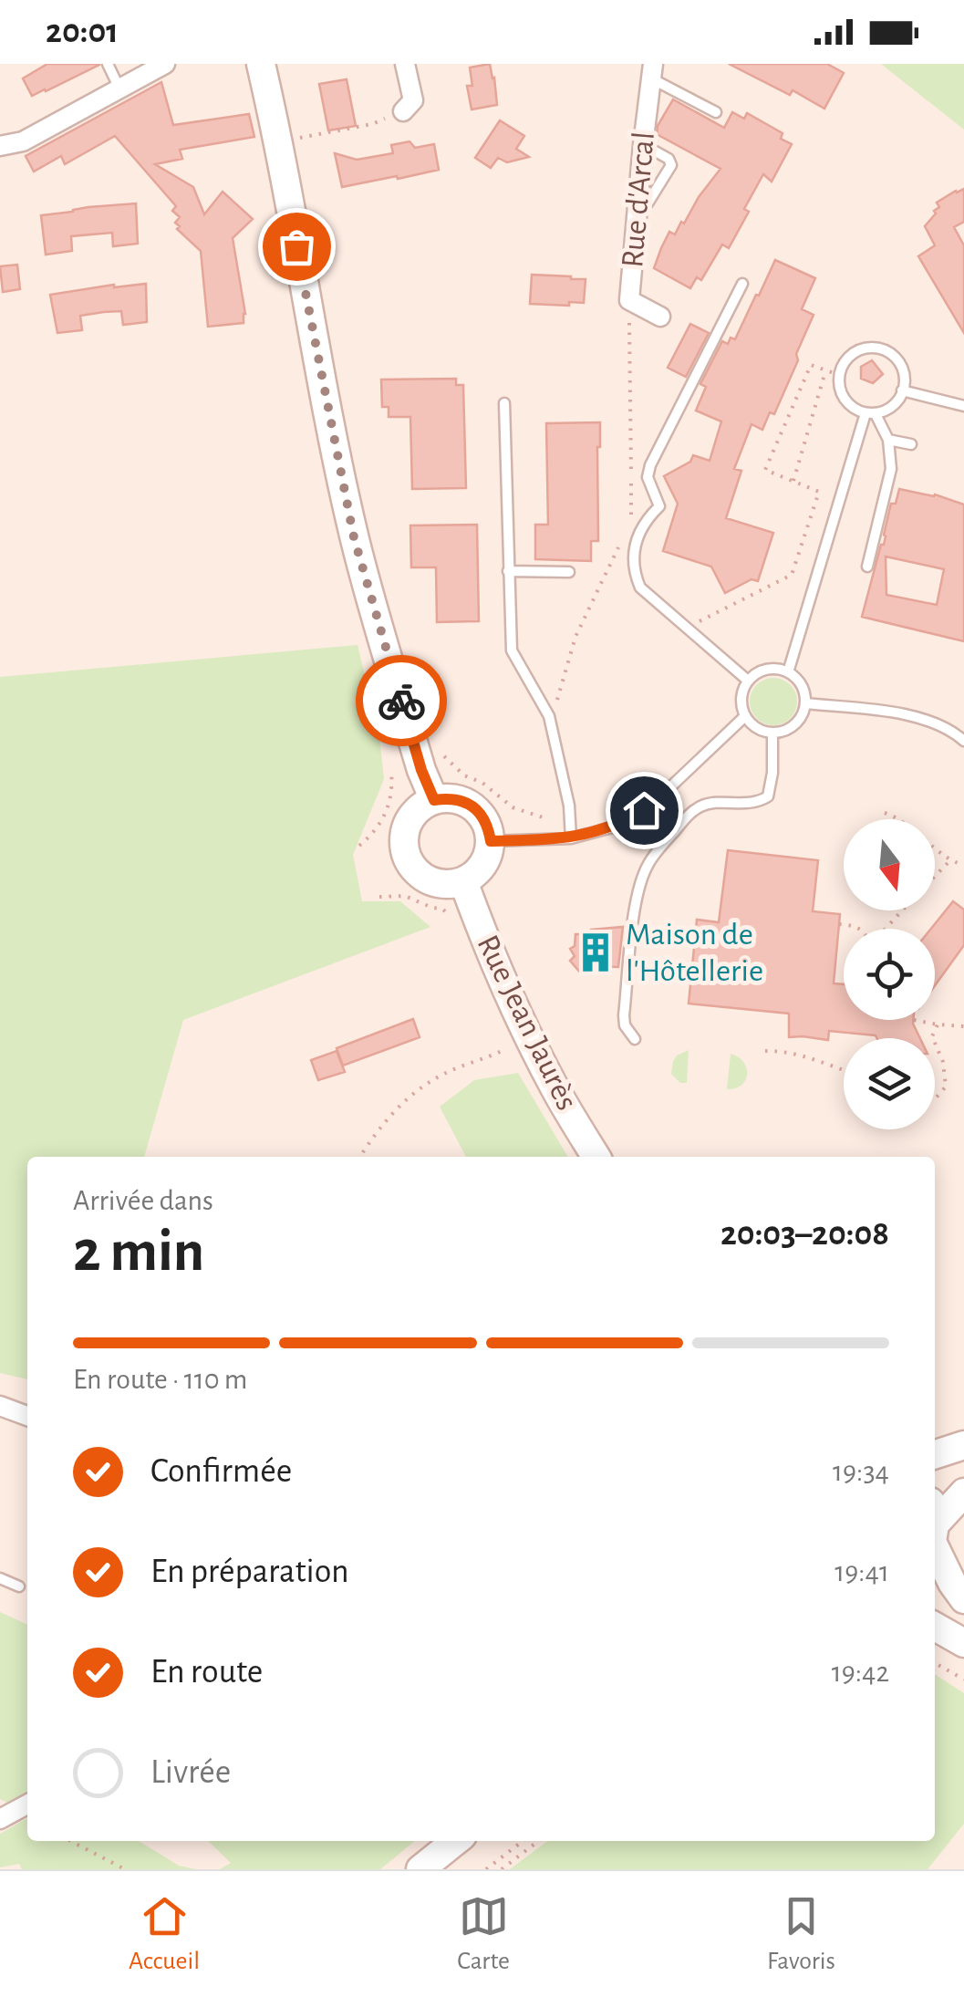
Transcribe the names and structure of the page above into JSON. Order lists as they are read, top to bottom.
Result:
{
  "streets": {
    "main road": ["Rue Jean Jaurès"],
    "street": ["Rue d'Arcal"]
  },
  "places": {
    "building": ["Maison de l'Hôtellerie"]
  },
  "north": "bottom",
  "page": {
    "status": "20:01",
    "heading": ["2 min", "Arrivée dans", "20:03–20:08"],
    "bar": "En route · 110 m",
    "list": [
      ["Confirmée", "19:34"],
      ["En préparation", "19:41"],
      ["En route", "19:42"],
      "Livrée"
    ],
    "tabs": ["Accueil", "Carte", "Favoris"]
  }
}
